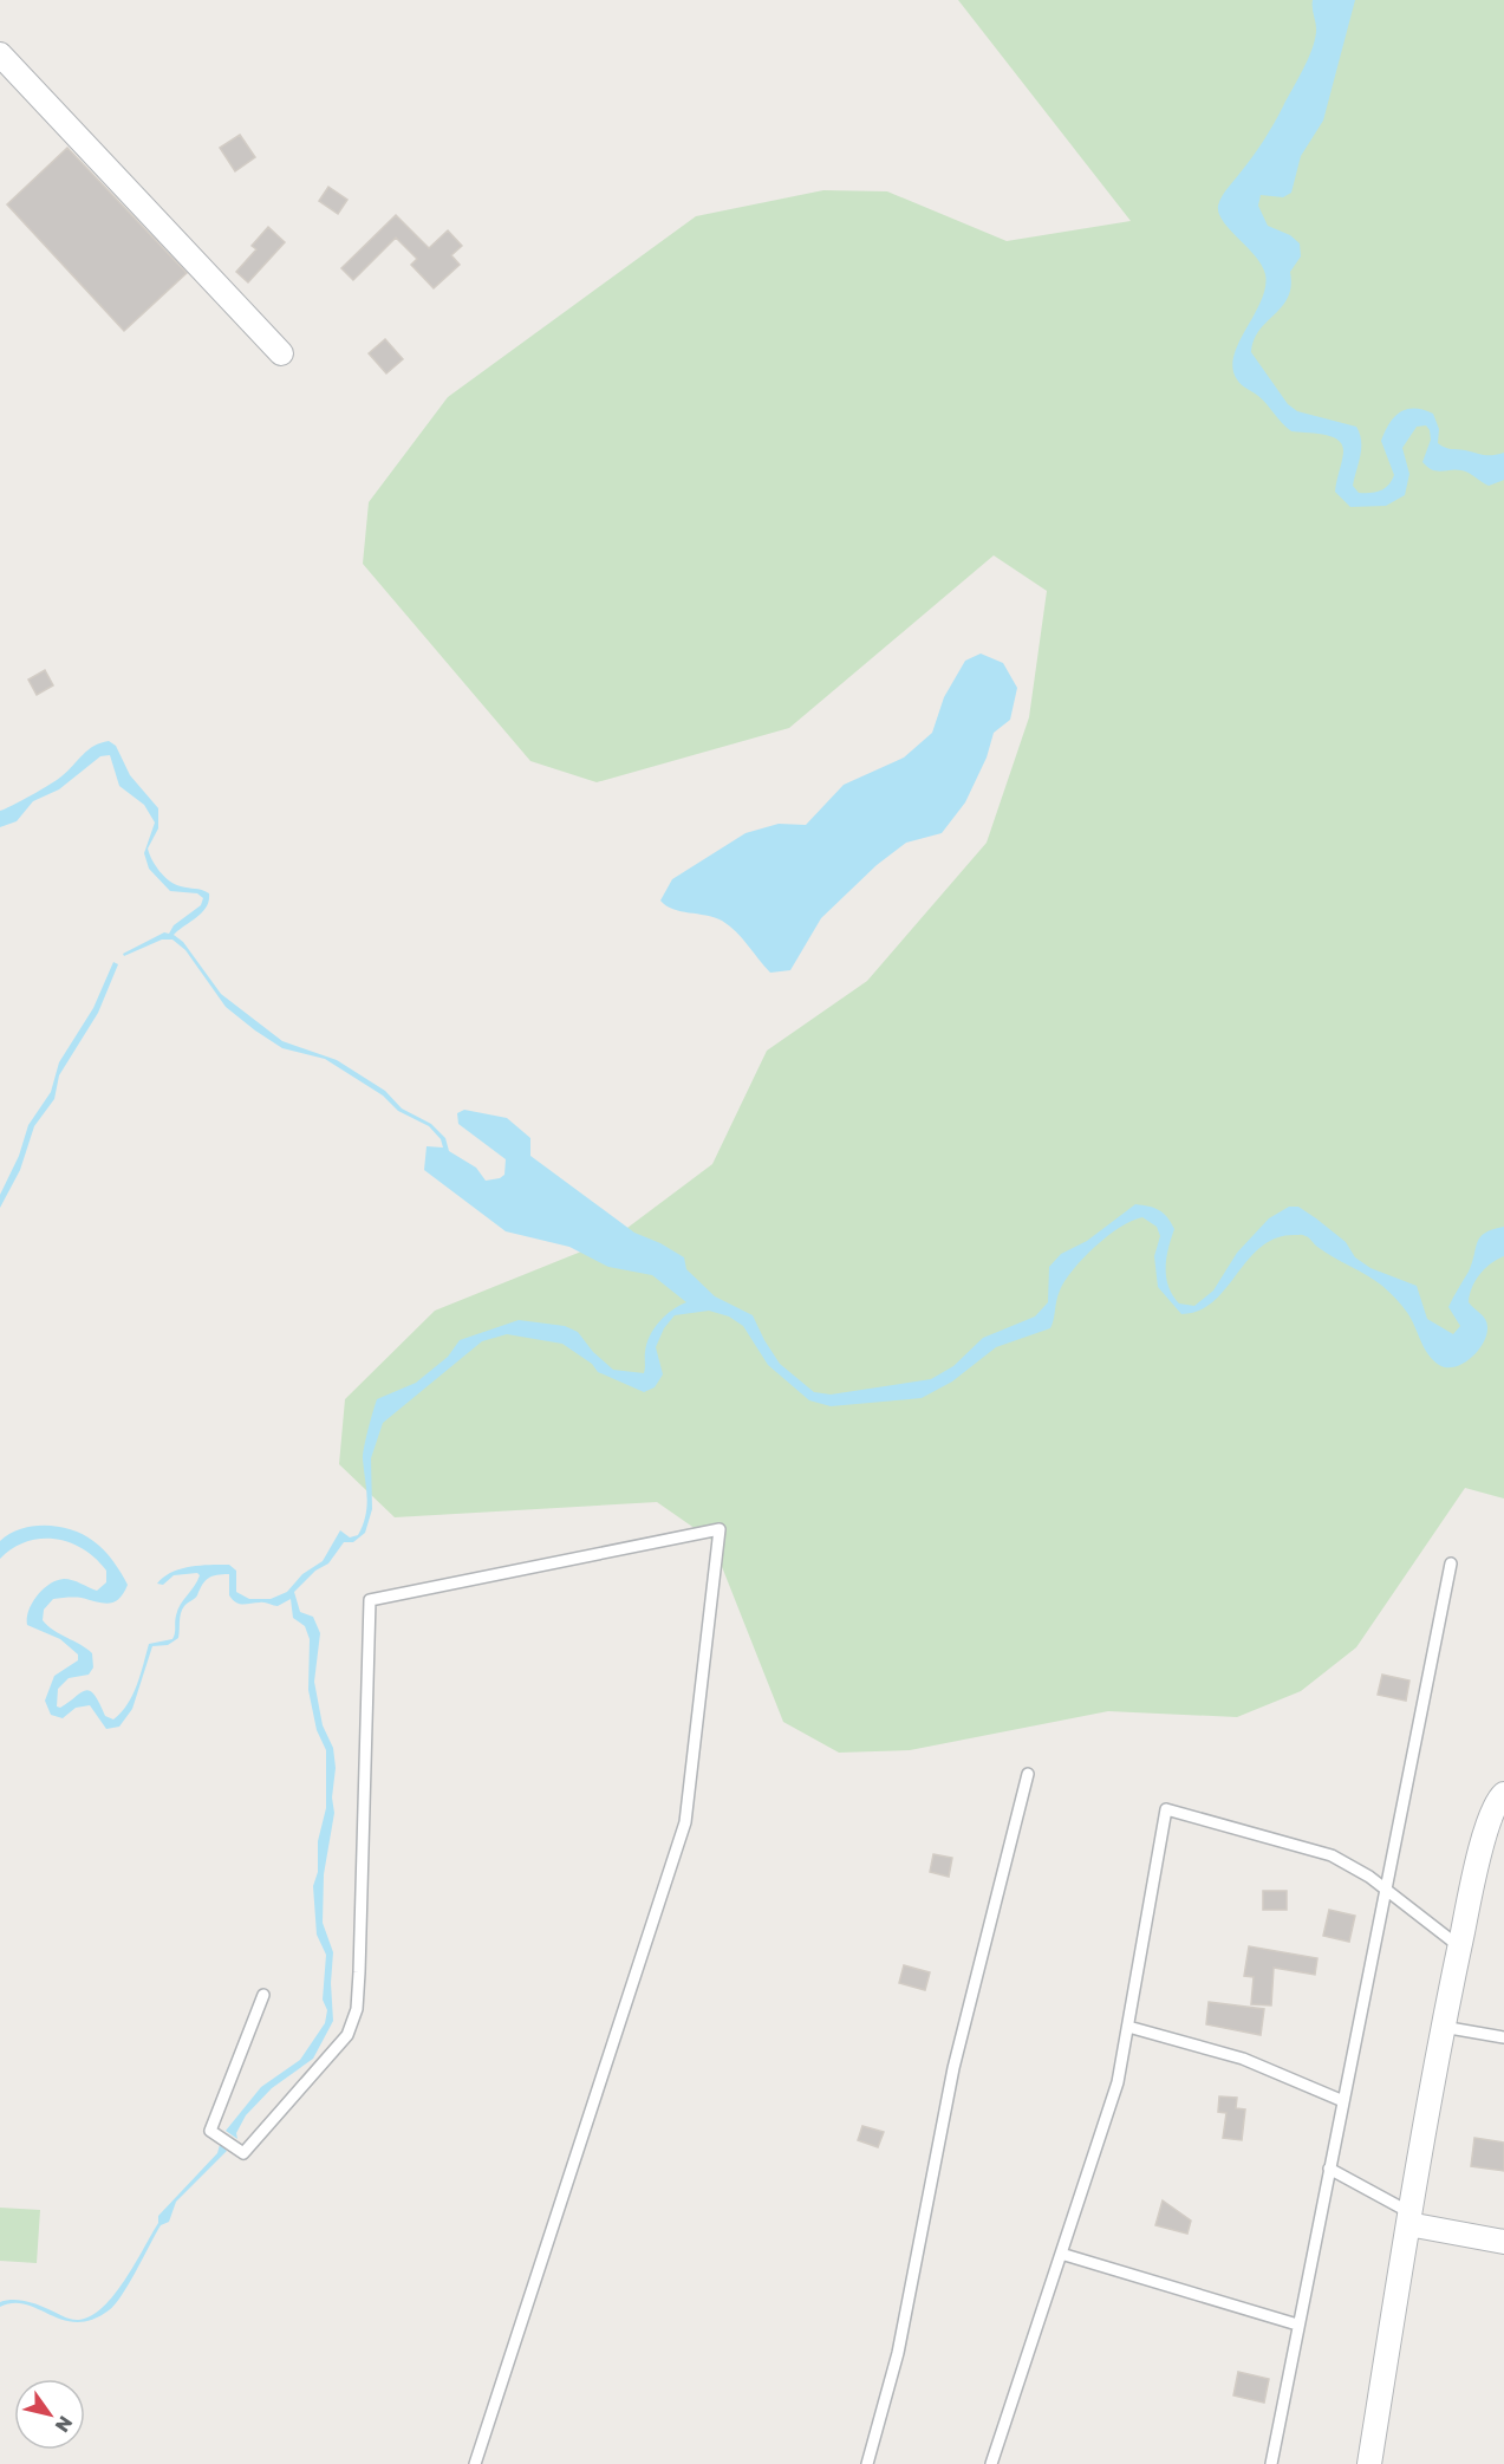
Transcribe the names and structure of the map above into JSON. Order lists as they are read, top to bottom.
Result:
{
  "north": "bottom right"
}
